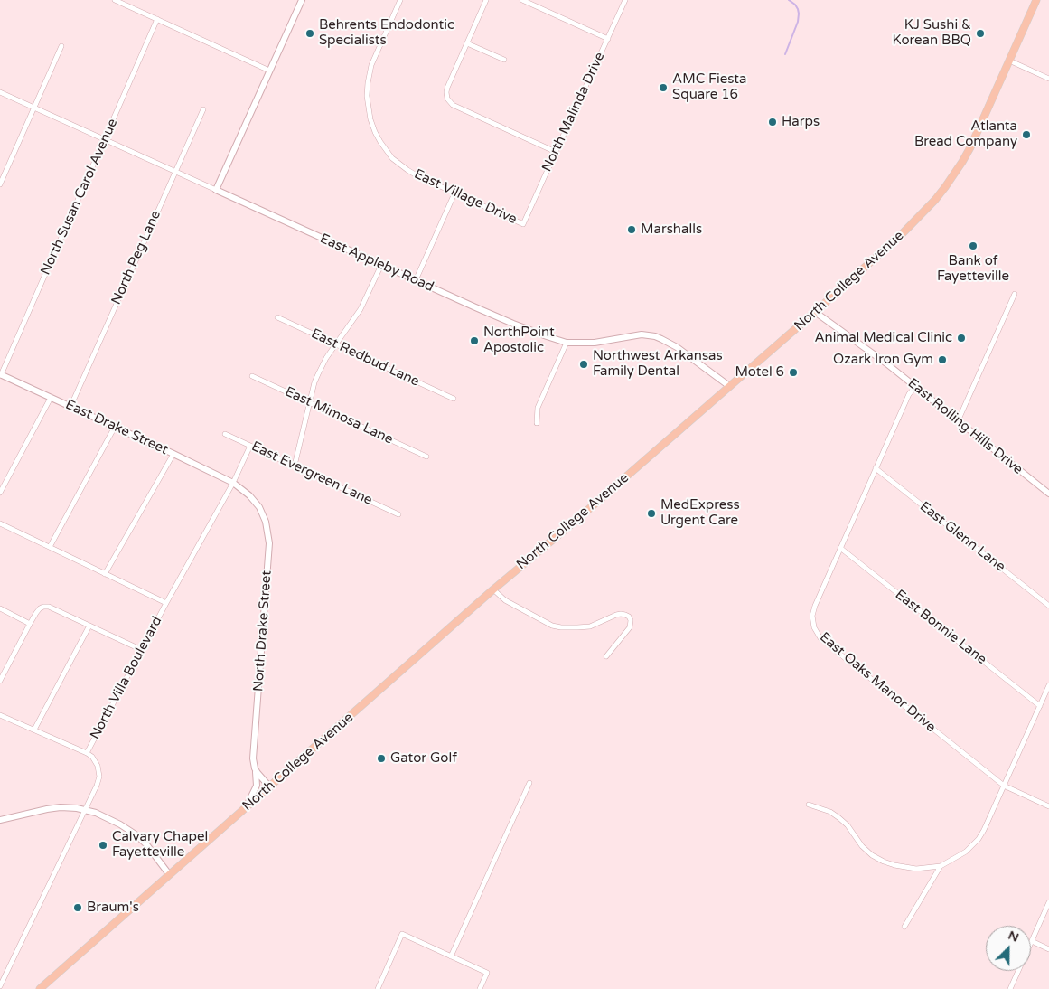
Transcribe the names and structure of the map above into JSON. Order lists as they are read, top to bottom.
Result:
{
  "streets": {
    "main road": ["North College Avenue"],
    "street": [
      "North Malinda Drive",
      "North Susan Carol Avenue",
      "East Village Drive",
      "North Peg Lane",
      "East Appleby Road",
      "East Redbud Lane",
      "East Mimosa Lane",
      "East Rolling Hills Drive",
      "East Drake Street",
      "East Evergreen Lane",
      "East Glenn Lane",
      "East Bonnie Lane",
      "North Drake Street",
      "North Villa Boulevard",
      "East Oaks Manor Drive"
    ]
  },
  "crossings": [
    ["North Malinda Drive", "East Village Drive"],
    ["North Susan Carol Avenue", "East Drake Street"],
    ["North Peg Lane", "East Drake Street"],
    ["East Appleby Road", "North College Avenue"],
    ["North College Avenue", "East Rolling Hills Drive"],
    ["North College Avenue", "North Drake Street"],
    ["East Rolling Hills Drive", "East Oaks Manor Drive"],
    ["East Drake Street", "North Drake Street"],
    ["East Drake Street", "North Villa Boulevard"],
    ["East Evergreen Lane", "North Villa Boulevard"],
    ["East Glenn Lane", "East Oaks Manor Drive"],
    ["East Bonnie Lane", "East Oaks Manor Drive"],
    ["North Drake Street", "North Villa Boulevard"]
  ],
  "places": [
    "Behrents Endodontic Specialists",
    "KJ Sushi & Korean BBQ",
    "AMC Fiesta Square 16",
    "Harps",
    "Atlanta Bread Company",
    "Marshalls",
    "Bank of Fayetteville",
    "Animal Medical Clinic",
    "NorthPoint Apostolic",
    "Ozark Iron Gym",
    "Northwest Arkansas Family Dental",
    "Motel 6",
    "MedExpress Urgent Care",
    "Gator Golf",
    "Calvary Chapel Fayetteville",
    "Braum's"
  ],
  "north": "top right"
}
